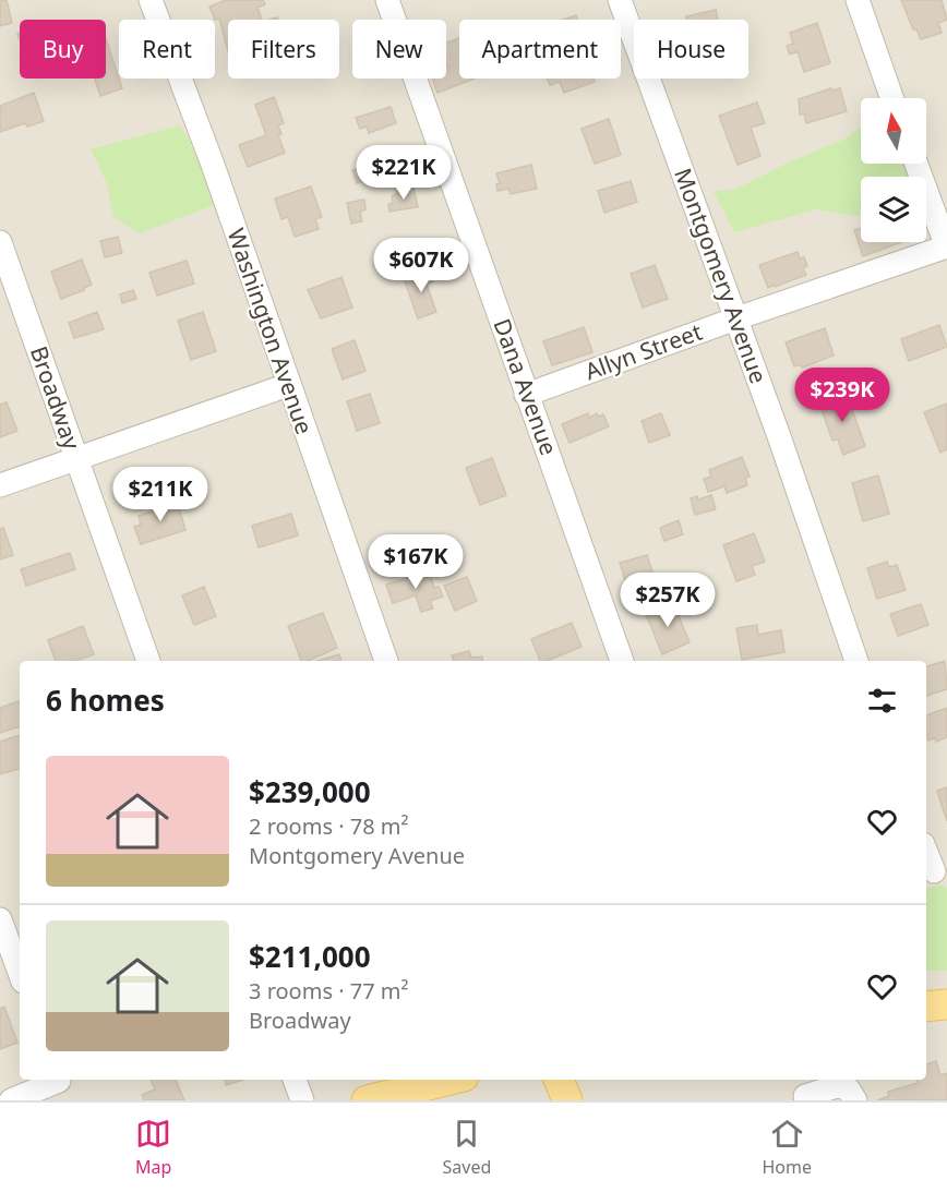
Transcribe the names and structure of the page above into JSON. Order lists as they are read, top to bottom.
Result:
{
  "streets": {
    "street": [
      "Montgomery Avenue",
      "Washington Avenue",
      "Allyn Street",
      "Dana Avenue",
      "Broadway"
    ]
  },
  "crossings": [
    ["Montgomery Avenue", "Allyn Street"],
    ["Allyn Street", "Dana Avenue"]
  ],
  "north": "top",
  "page": {
    "chip": [
      "Buy",
      "Rent",
      "Filters",
      "New",
      "Apartment",
      "House"
    ],
    "price": [
      "$221K",
      "$607K",
      "$239K",
      "$211K",
      "$167K",
      "$257K"
    ],
    "heading": "6 homes",
    "list": [
      {
        "name": "$239,000",
        "note": "2 rooms · 78 m² · Montgomery Avenue"
      },
      {
        "name": "$211,000",
        "note": "3 rooms · 77 m² · Broadway"
      }
    ],
    "tabs": ["Map", "Saved", "Home"]
  }
}
